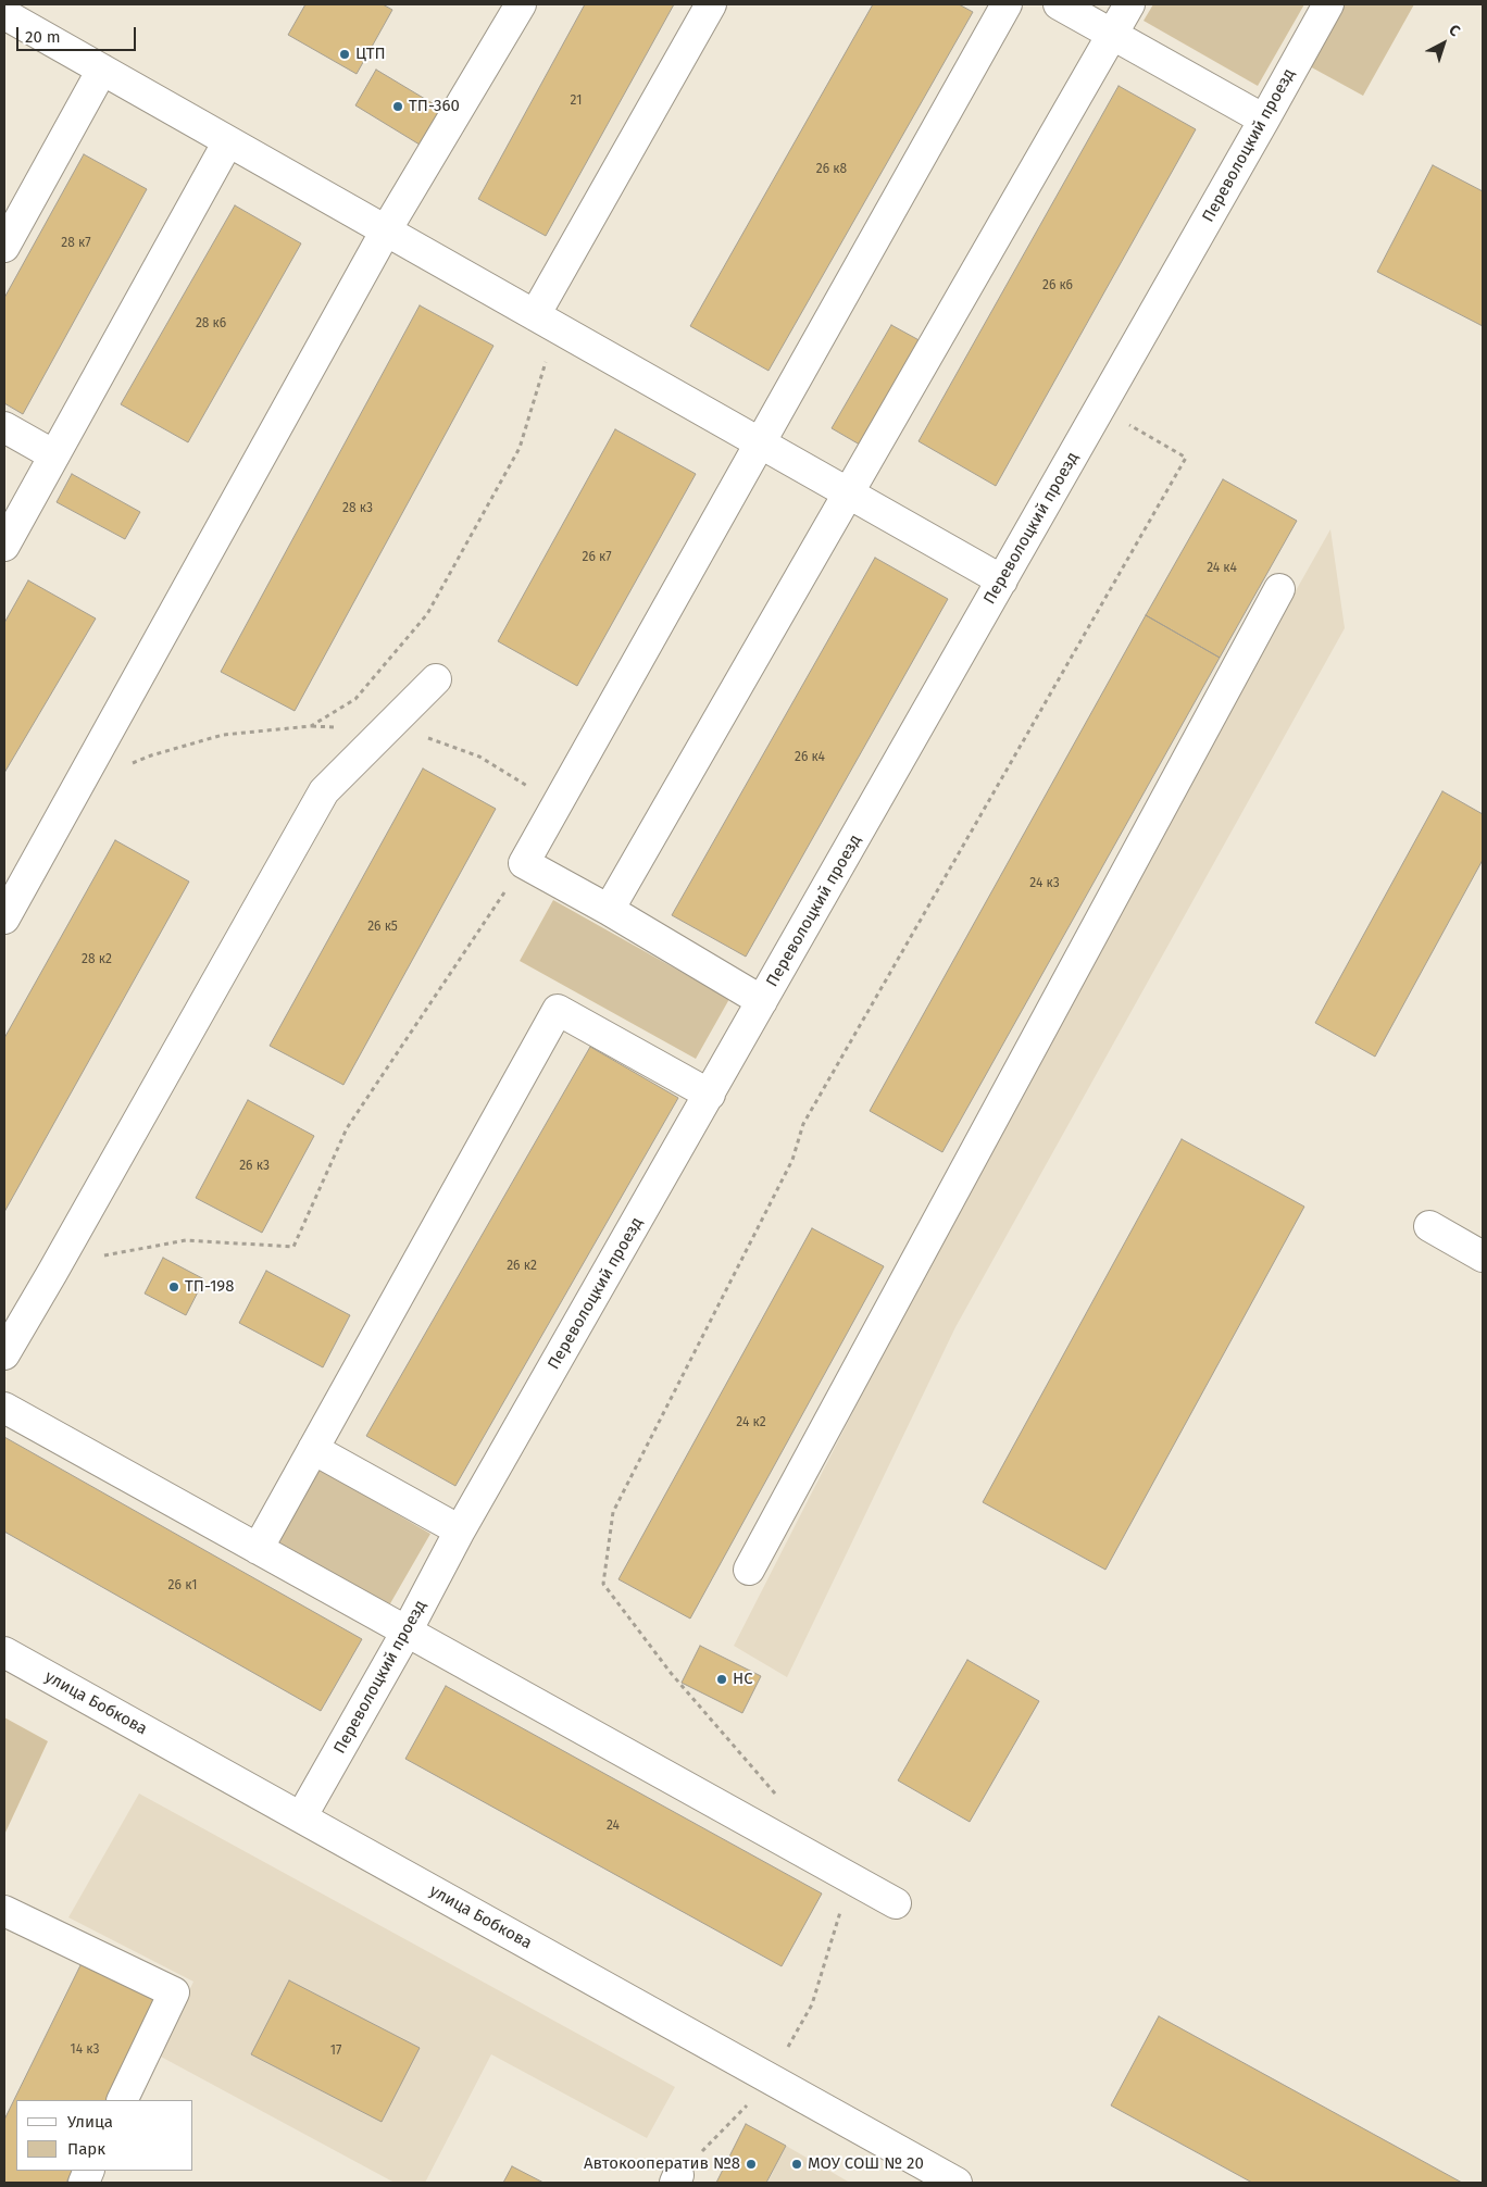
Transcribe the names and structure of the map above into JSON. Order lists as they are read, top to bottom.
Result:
{
  "streets": {
    "street": ["Переволоцкий проезд", "улица Бобкова"]
  },
  "crossings": [
    ["Переволоцкий проезд", "улица Бобкова"]
  ],
  "places": [
    "ЦТП",
    "ТП-360",
    "ТП-198",
    "НС",
    "Автокооператив №8",
    "МОУ СОШ № 20"
  ],
  "house_numbers": [
    "21",
    "26 к8",
    "28 к7",
    "26 к6",
    "28 к6",
    "28 к3",
    "26 к7",
    "24 к4",
    "26 к4",
    "24 к3",
    "26 к5",
    "28 к2",
    "26 к3",
    "26 к2",
    "24 к2",
    "26 к1",
    "24",
    "14 к3",
    "17"
  ],
  "legend": ["Улица", "Парк"],
  "scale_bar": "20 m",
  "north": "top right"
}
